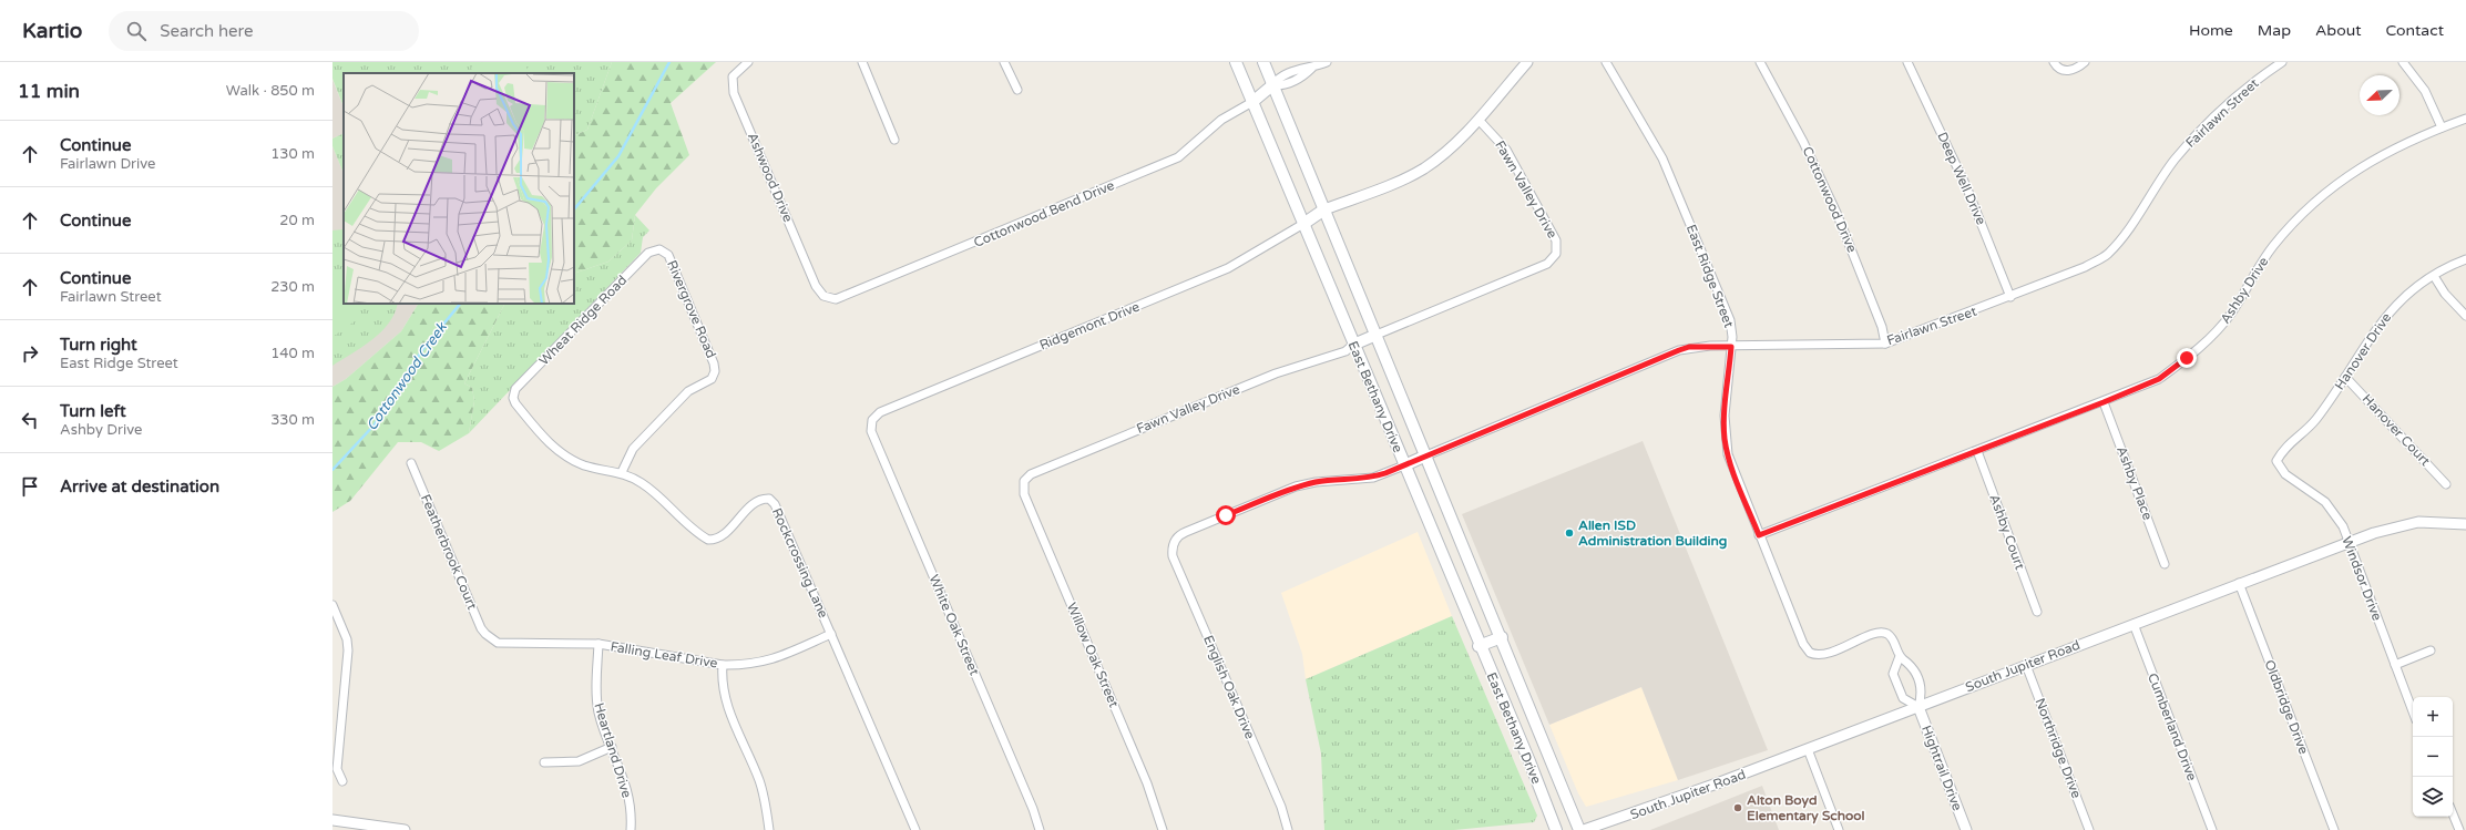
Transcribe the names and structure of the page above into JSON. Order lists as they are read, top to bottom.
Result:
{
  "streets": {
    "main road": ["East Bethany Drive"],
    "street": [
      "Fairlawn Street",
      "Ashwood Drive",
      "Deep Well Drive",
      "Fawn Valley Drive",
      "Cottonwood Drive",
      "Cottonwood Bend Drive",
      "East Ridge Street",
      "Ashby Drive",
      "Rivergrove Road",
      "Wheat Ridge Road",
      "Ridgemont Drive",
      "Hanover Drive",
      "Hanover Court",
      "Ashby Place",
      "Ashby Court",
      "Featherbrook Court",
      "Rockcrossing Lane",
      "Windsor Drive",
      "White Oak Street",
      "Falling Leaf Drive",
      "Willow Oak Street",
      "South Jupiter Road",
      "English Oak Drive",
      "Oldbridge Drive",
      "Cumberland Drive",
      "Northridge Drive",
      "Heartland Drive",
      "Hightrail Drive"
    ]
  },
  "crossings": [
    ["Fairlawn Street", "Deep Well Drive"],
    ["Fairlawn Street", "Cottonwood Drive"],
    ["Fairlawn Street", "East Ridge Street"],
    ["Fairlawn Street", "East Bethany Drive"],
    ["Ashwood Drive", "Cottonwood Bend Drive"],
    ["Fawn Valley Drive", "East Bethany Drive"],
    ["Fawn Valley Drive", "Willow Oak Street"],
    ["Cottonwood Bend Drive", "East Bethany Drive"],
    ["East Ridge Street", "Ashby Drive"],
    ["East Ridge Street", "Hightrail Drive"],
    ["Ashby Drive", "Ashby Place"],
    ["Ashby Drive", "Ashby Court"],
    ["Rivergrove Road", "Wheat Ridge Road"],
    ["Rivergrove Road", "Rockcrossing Lane"],
    ["Wheat Ridge Road", "Rockcrossing Lane"],
    ["Ridgemont Drive", "East Bethany Drive"],
    ["Ridgemont Drive", "White Oak Street"],
    ["Hanover Drive", "Hanover Court"],
    ["Hanover Drive", "Windsor Drive"],
    ["East Bethany Drive", "English Oak Drive"],
    ["Featherbrook Court", "Falling Leaf Drive"],
    ["Rockcrossing Lane", "Falling Leaf Drive"],
    ["Windsor Drive", "South Jupiter Road"],
    ["Falling Leaf Drive", "Heartland Drive"],
    ["South Jupiter Road", "Oldbridge Drive"],
    ["South Jupiter Road", "Cumberland Drive"],
    ["South Jupiter Road", "Northridge Drive"],
    ["South Jupiter Road", "Hightrail Drive"]
  ],
  "water": ["Cottonwood Creek"],
  "places": ["Allen ISD Administration Building", "Alton Boyd Elementary School"],
  "north": "bottom left",
  "page": {
    "header": "Kartio",
    "search": "Search here",
    "nav": [
      "Home",
      "Map",
      "About",
      "Contact"
    ],
    "heading": ["11 min", "Walk · 850 m"],
    "list": [
      ["Continue", "Fairlawn Drive", "130 m"],
      ["Continue", "20 m"],
      ["Continue", "Fairlawn Street", "230 m"],
      ["Turn right", "East Ridge Street", "140 m"],
      ["Turn left", "Ashby Drive", "330 m"],
      "Arrive at destination"
    ],
    "map_buttons": ["+", "−"]
  }
}
